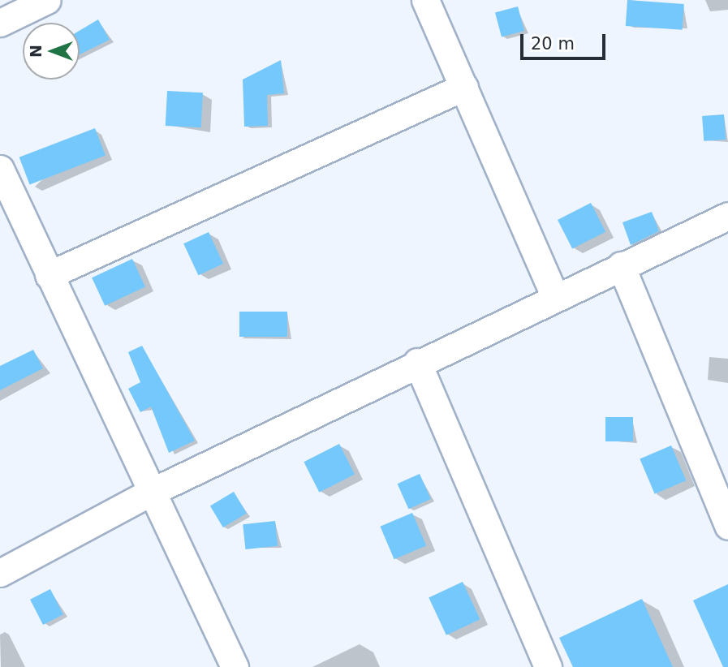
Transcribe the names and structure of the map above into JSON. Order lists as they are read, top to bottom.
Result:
{
  "scale_bar": "20 m",
  "north": "left"
}
